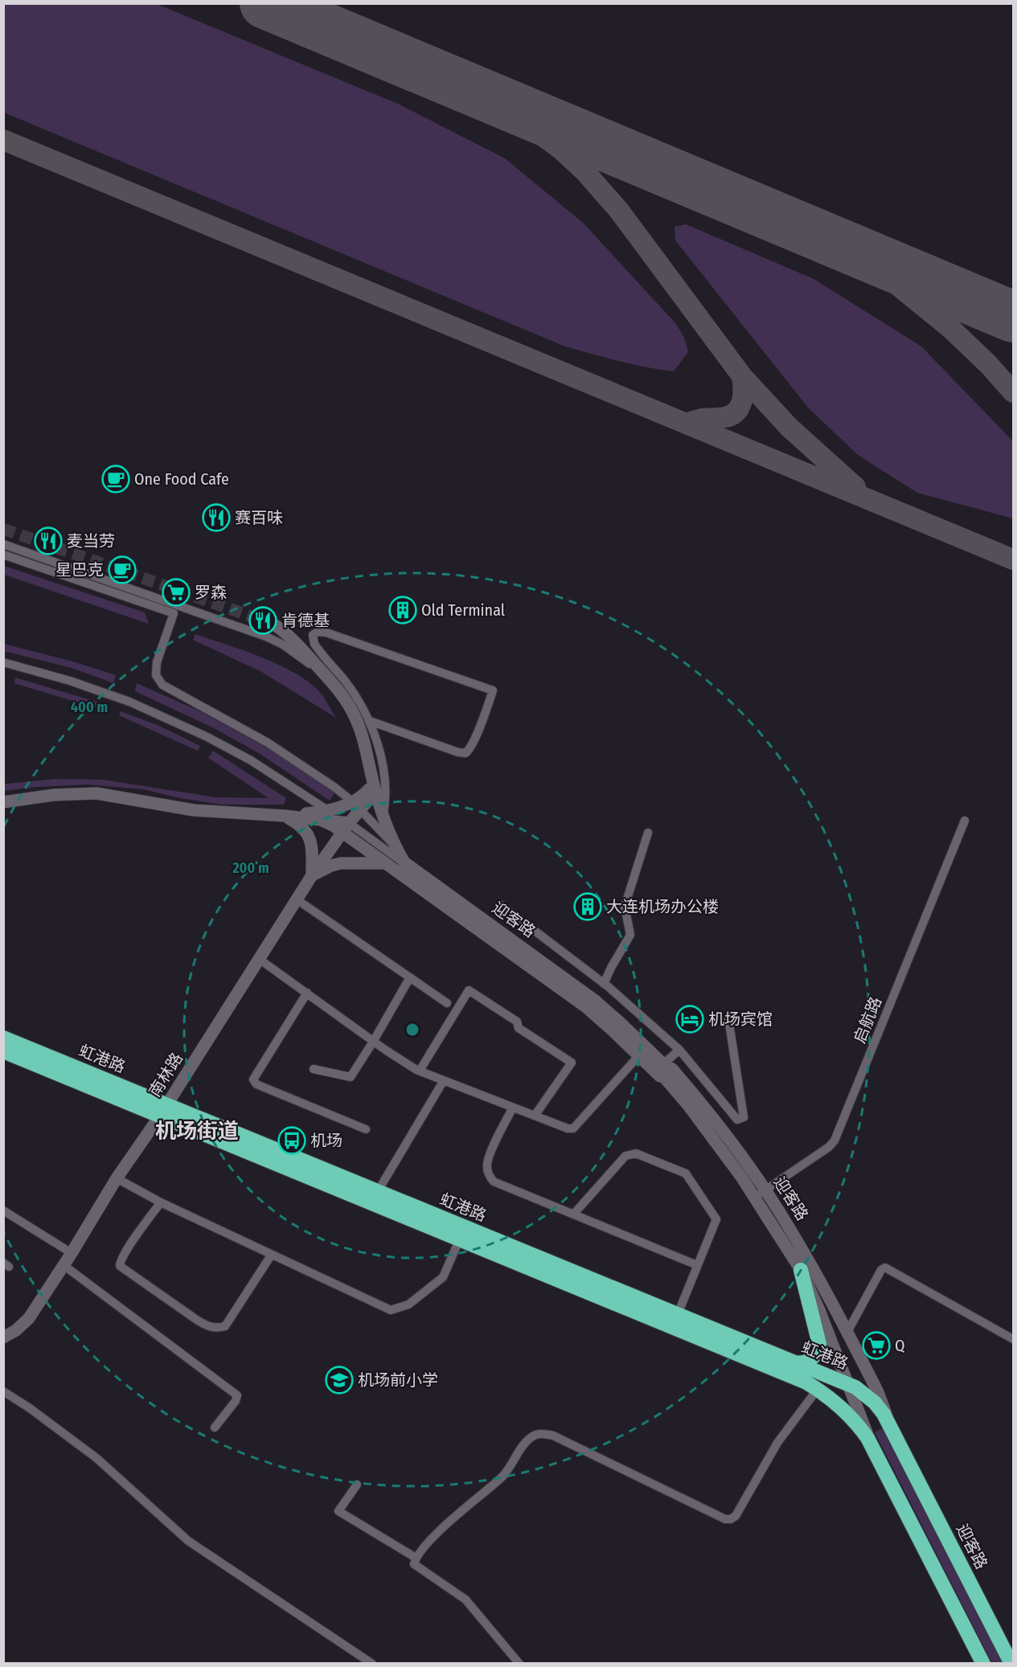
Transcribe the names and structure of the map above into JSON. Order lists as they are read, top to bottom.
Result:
{
  "streets": {
    "highway": ["迎客路", "虹港路"],
    "main road": ["南林路"],
    "street": ["启航路"]
  },
  "crossings": [
    ["迎客路", "启航路"],
    ["迎客路", "虹港路"],
    ["迎客路", "南林路"],
    ["虹港路", "南林路"]
  ],
  "districts": ["机场街道"],
  "places": {
    "cafe": ["One Food Cafe", "星巴克"],
    "restaurant": ["赛百味", "麦当劳", "肯德基"],
    "supermarket": ["罗森", "Q"],
    "building": ["Old Terminal", "大连机场办公楼"],
    "hotel": ["机场宾馆"],
    "bus stop": ["机场"],
    "school or university": ["机场前小学"]
  },
  "rings": ["400 m", "200 m"]
}
